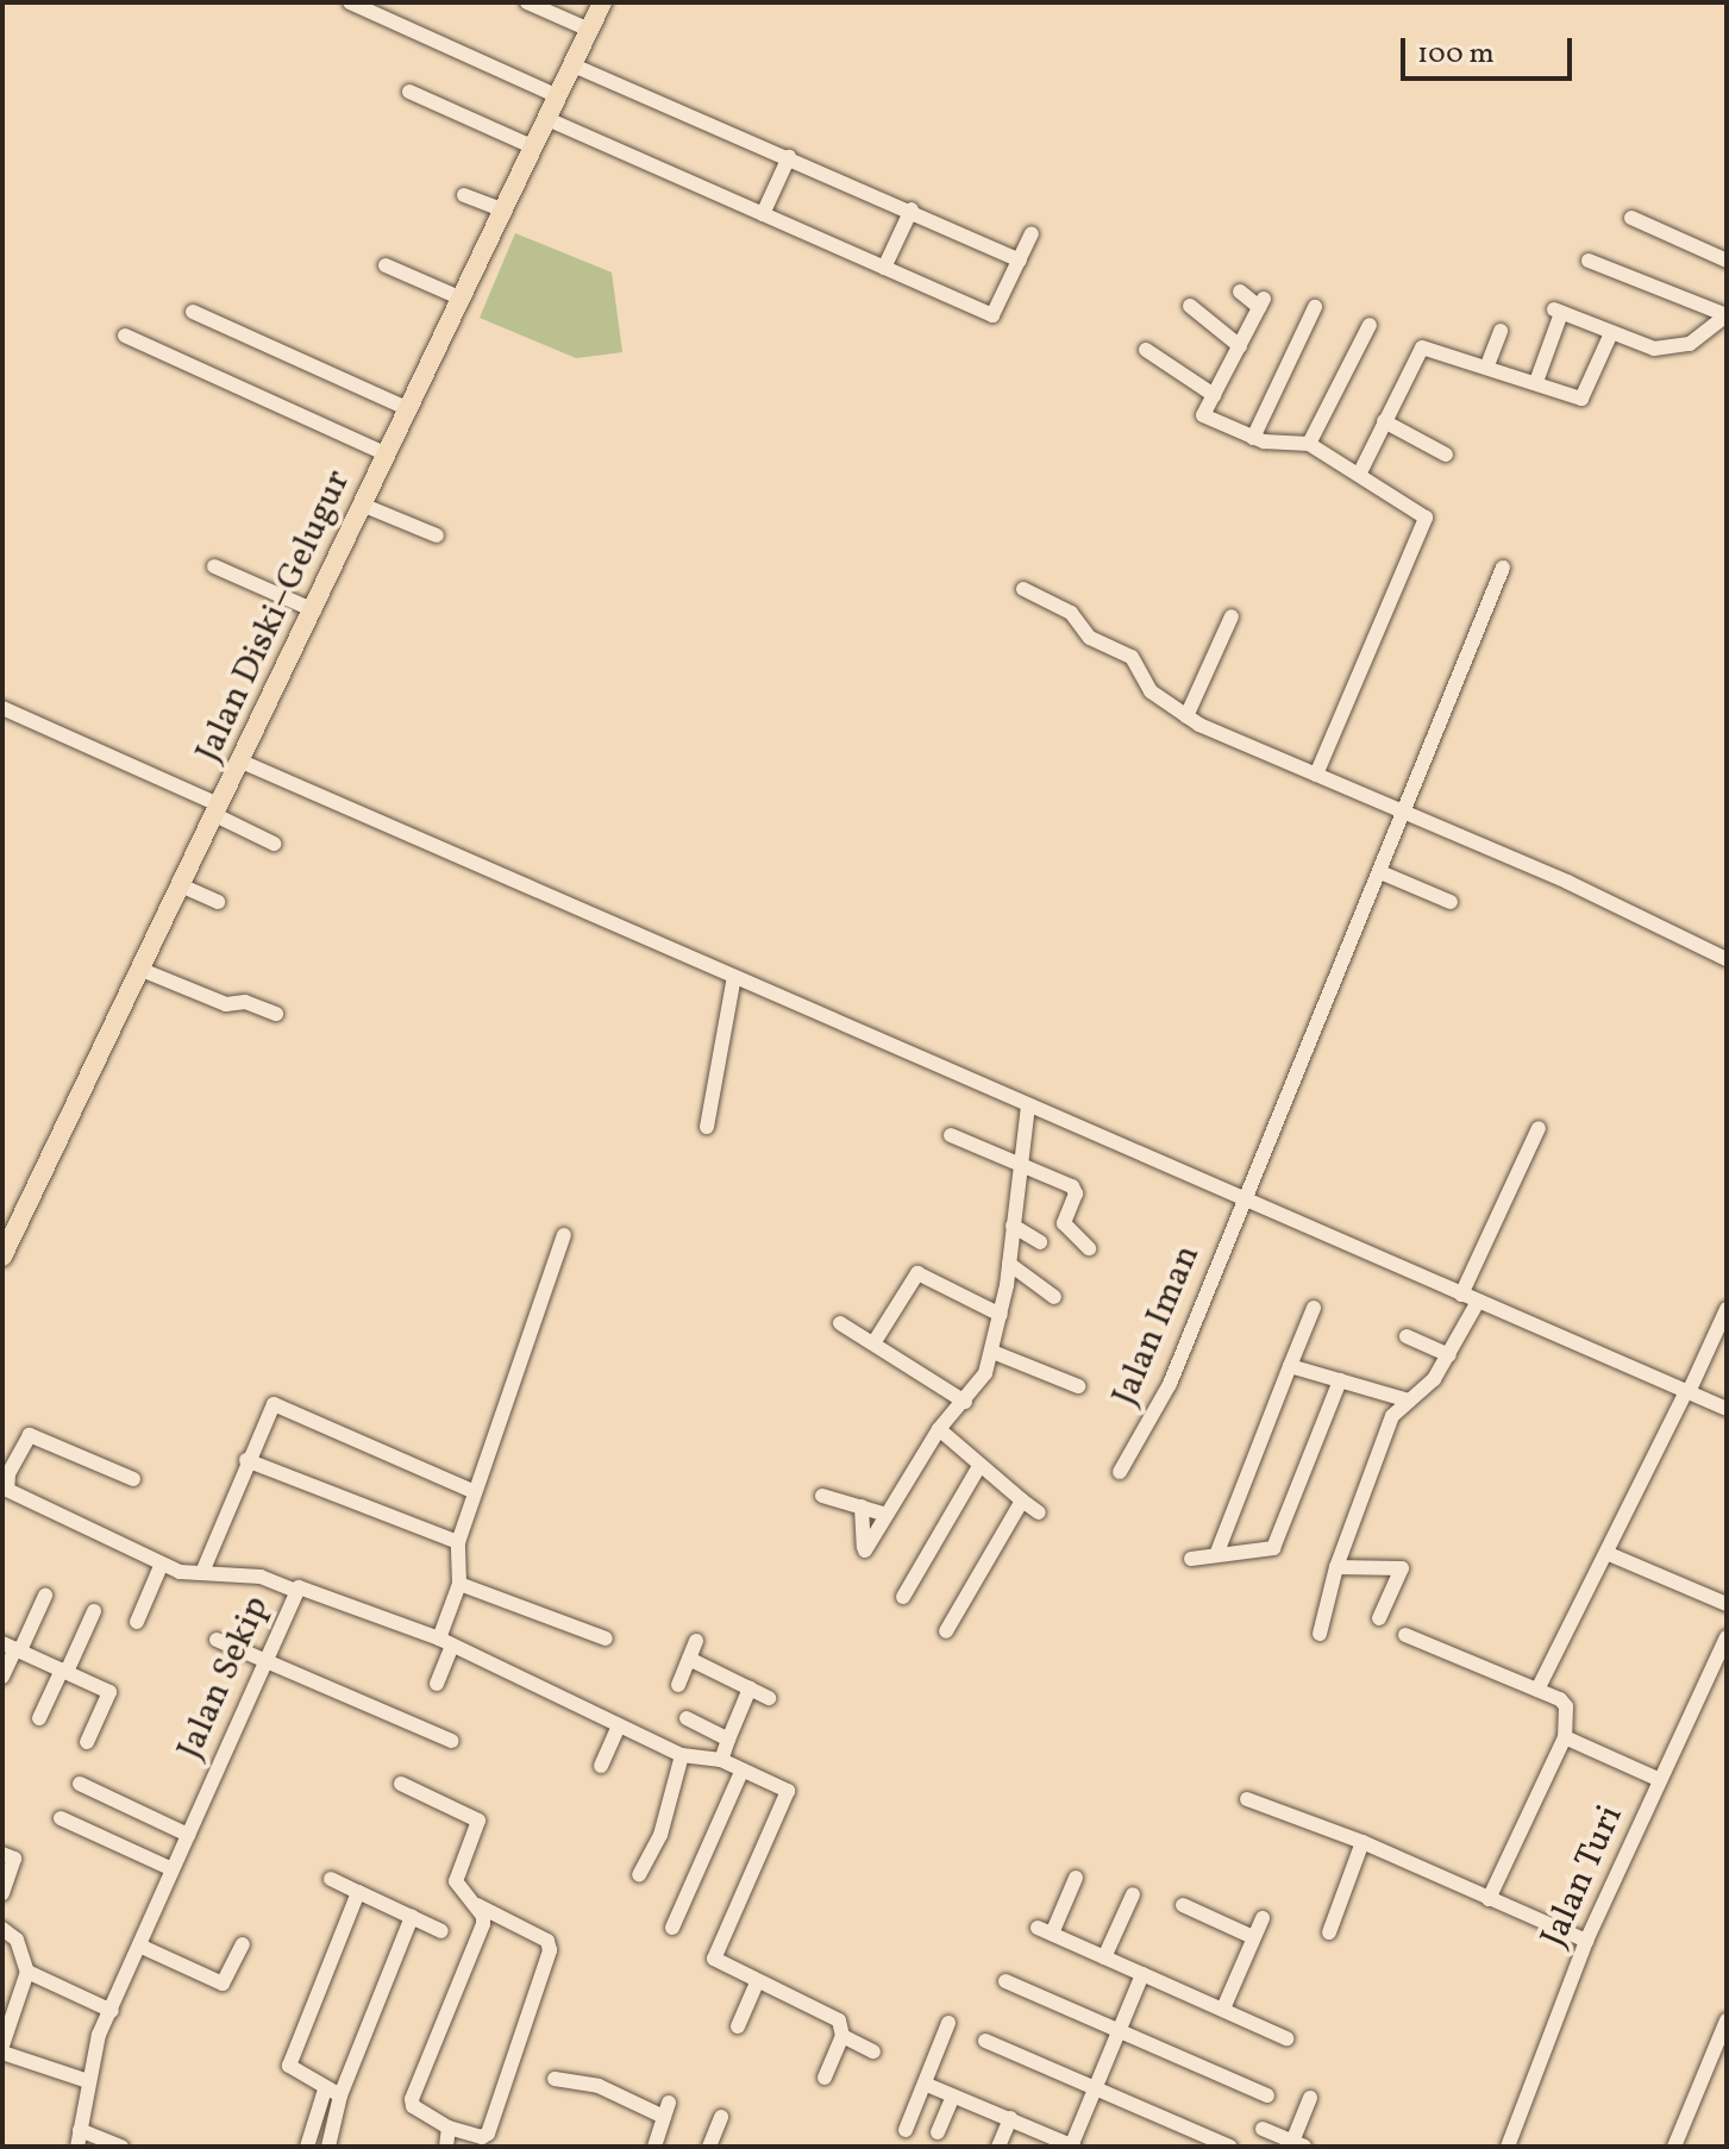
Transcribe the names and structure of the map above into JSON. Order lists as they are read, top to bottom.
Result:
{
  "streets": {
    "main road": ["Jalan Diski–Gelugur"],
    "street": ["Jalan Iman", "Jalan Sekip", "Jalan Turi"]
  },
  "scale_bar": "100 m"
}
